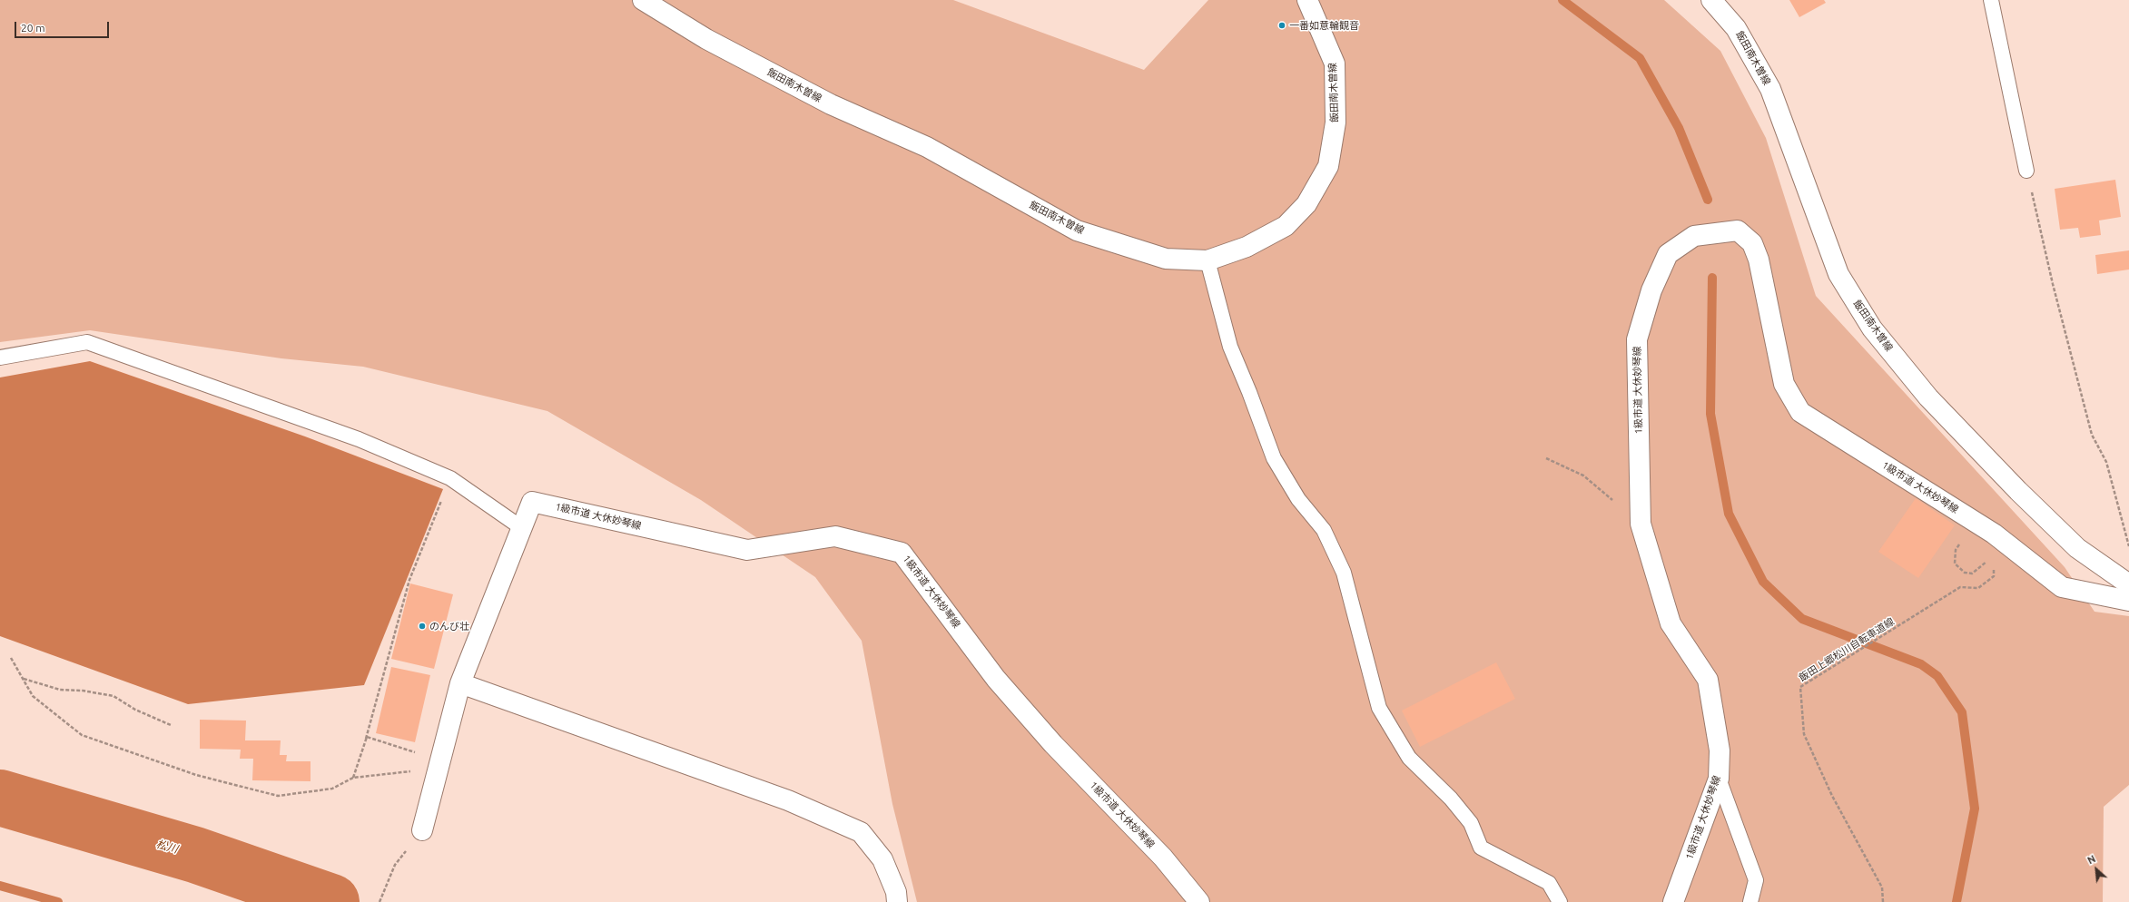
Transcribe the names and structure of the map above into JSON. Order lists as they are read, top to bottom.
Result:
{
  "streets": {
    "street": ["飯田南木曽線", "1級市道 大休妙琴線"],
    "path": ["飯田上郷松川自転車道線"]
  },
  "water": ["松川"],
  "places": ["一番如意輪観音", "のんび壮"],
  "scale_bar": "20 m",
  "north": "top left"
}
